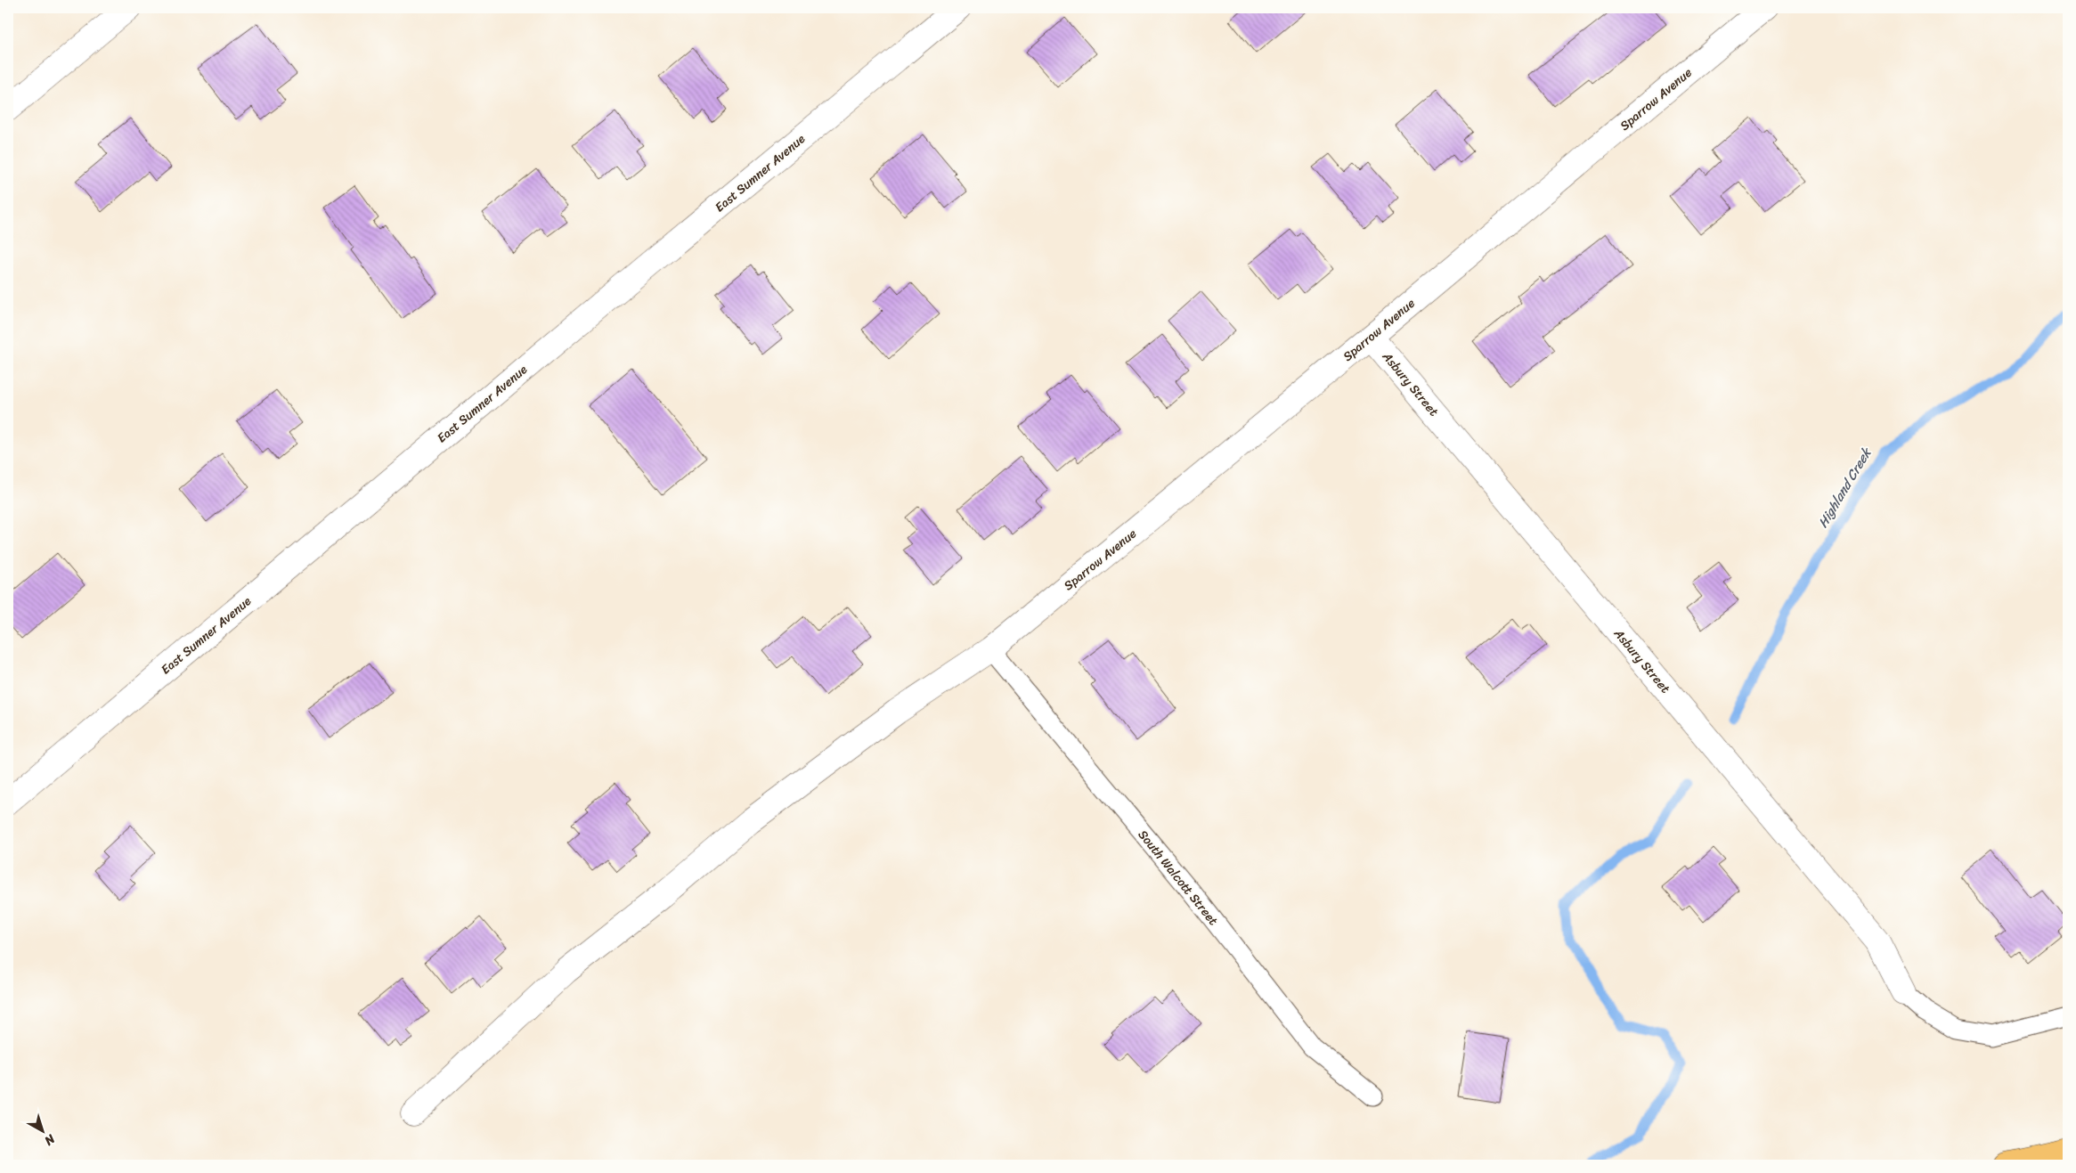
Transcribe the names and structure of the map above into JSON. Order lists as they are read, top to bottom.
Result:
{
  "streets": {
    "street": ["Sparrow Avenue", "East Sumner Avenue", "Asbury Street"],
    "lane": ["South Walcott Street"]
  },
  "crossings": [
    ["Sparrow Avenue", "Asbury Street"],
    ["Sparrow Avenue", "South Walcott Street"]
  ],
  "water": ["Highland Creek"],
  "north": "bottom right"
}
